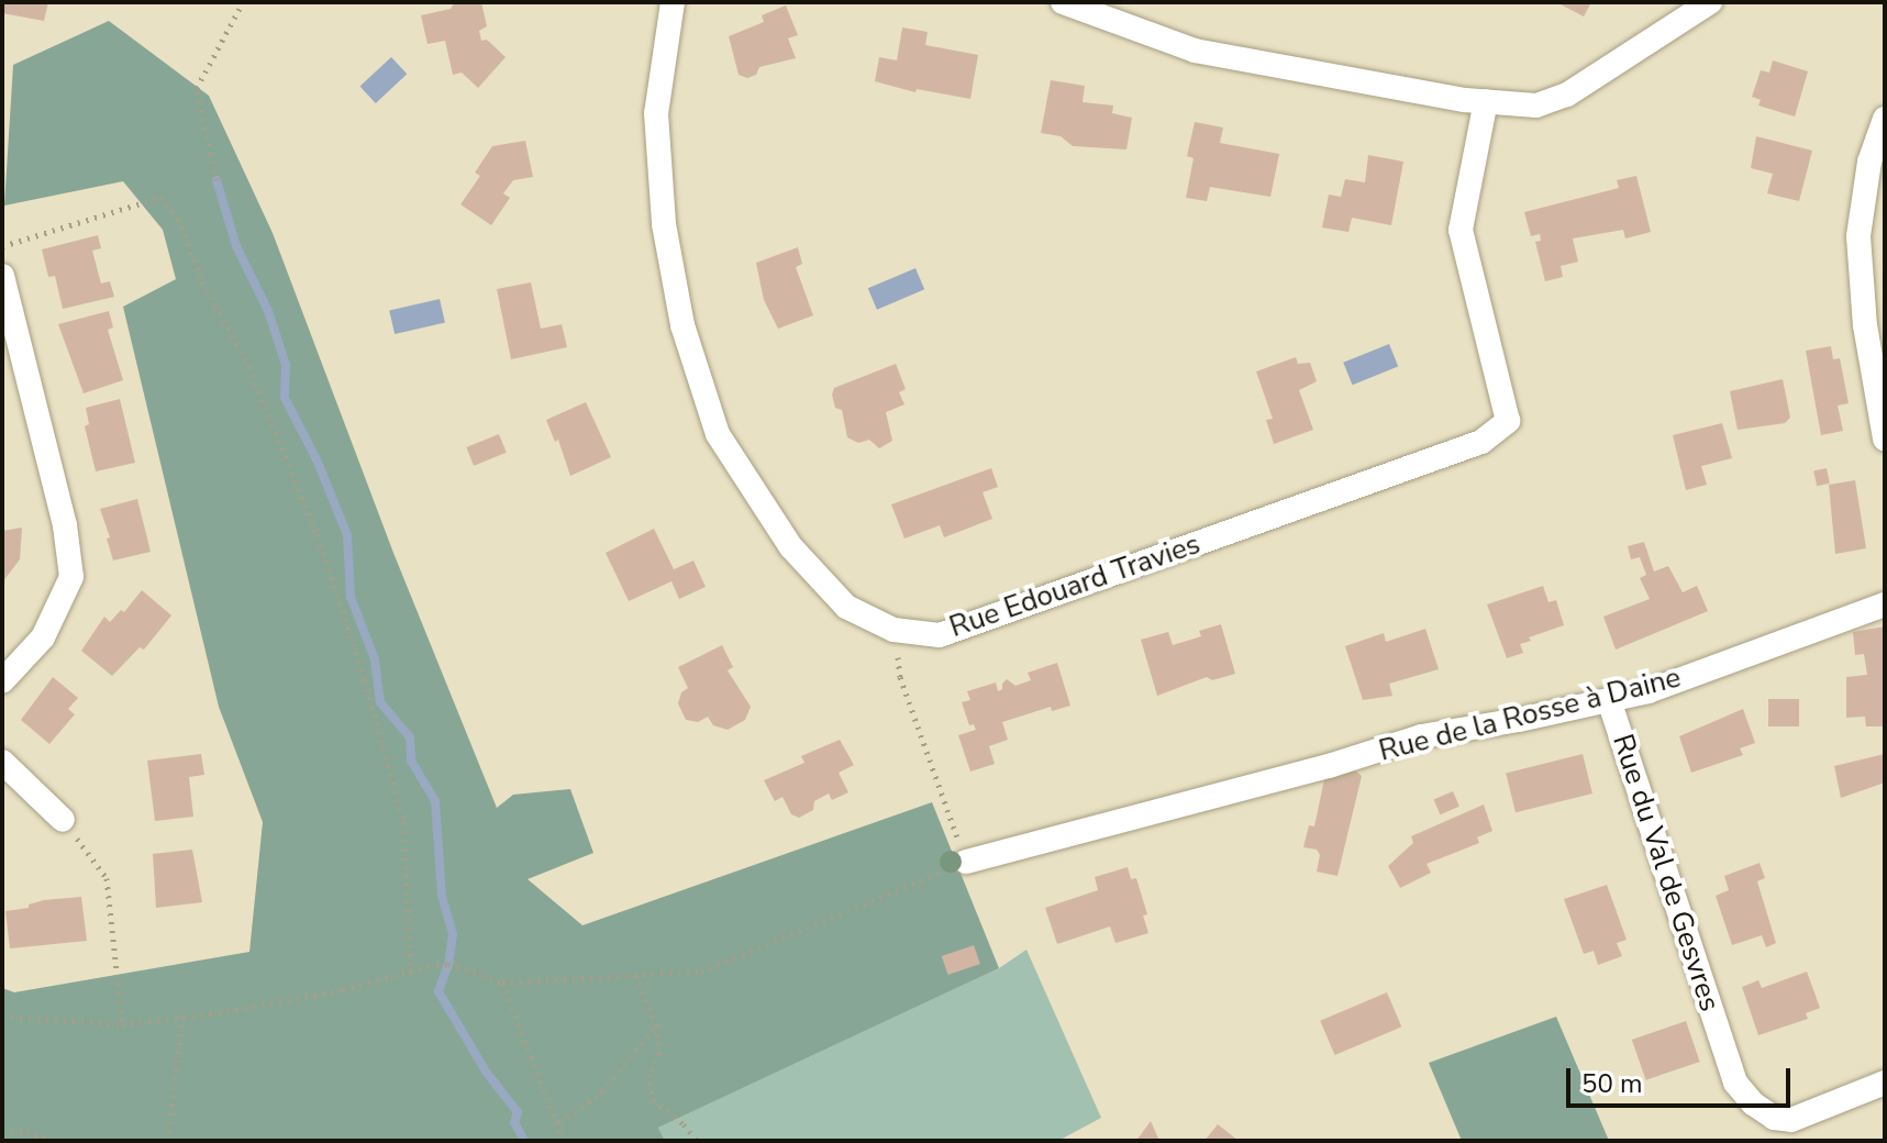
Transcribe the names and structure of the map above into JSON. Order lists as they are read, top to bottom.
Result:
{
  "streets": {
    "street": ["Rue Edouard Travies", "Rue de la Rosse à Daine", "Rue du Val de Gesvres"]
  },
  "crossings": [
    ["Rue de la Rosse à Daine", "Rue du Val de Gesvres"]
  ],
  "scale_bar": "50 m"
}
